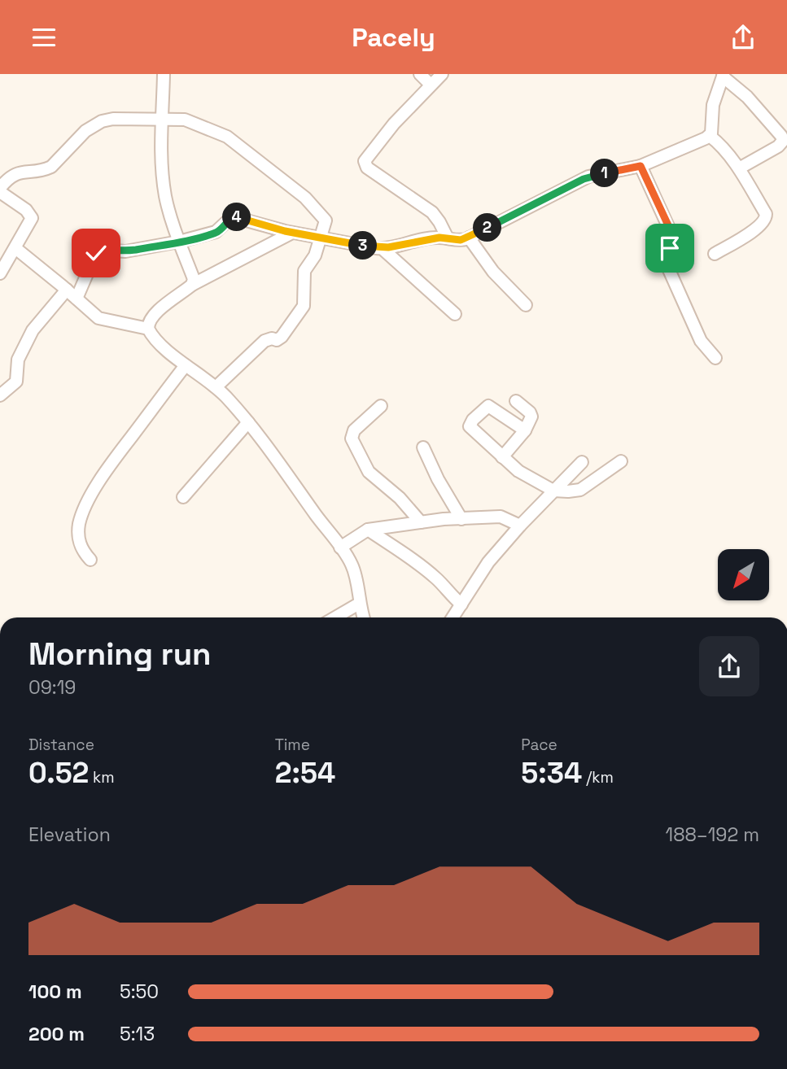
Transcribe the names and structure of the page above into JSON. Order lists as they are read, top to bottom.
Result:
{
  "north": "bottom left",
  "page": {
    "header": "Pacely",
    "pins": [
      "1",
      "4",
      "2",
      "3"
    ],
    "heading": ["Morning run", "09:19"],
    "stats": [
      ["Distance", "0.52 km"],
      ["Time", "2:54"],
      ["Pace", "5:34 /km"]
    ],
    "chart": ["Elevation", "188–192 m"],
    "list": [
      {
        "name": "100 m",
        "note": "5:50"
      },
      {
        "name": "200 m",
        "note": "5:13"
      }
    ]
  }
}
